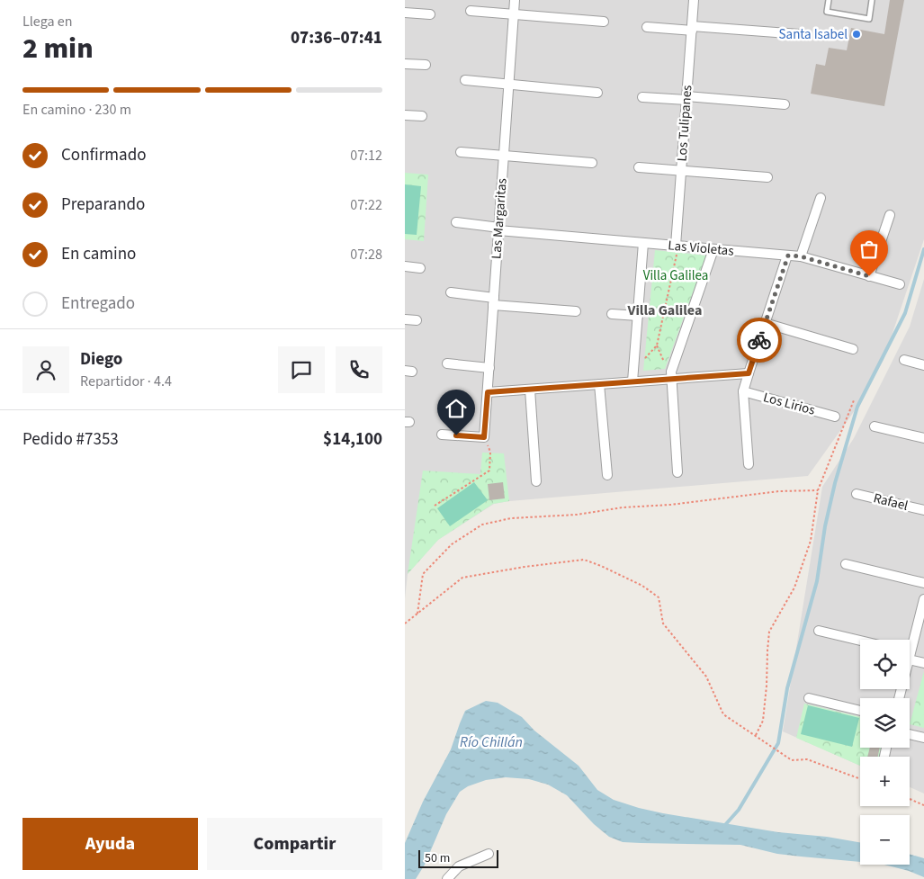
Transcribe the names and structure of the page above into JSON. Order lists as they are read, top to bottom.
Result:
{
  "streets": {
    "street": [
      "Los Tulipanes",
      "Las Margaritas",
      "Las Violetas",
      "Los Lirios",
      "Rafael"
    ]
  },
  "crossings": [
    ["Los Tulipanes", "Las Violetas"],
    ["Las Margaritas", "Las Violetas"]
  ],
  "districts": ["Villa Galilea"],
  "water": ["Río Chillán"],
  "parks": ["Villa Galilea"],
  "places": ["Santa Isabel"],
  "scale_bar": "50 m",
  "page": {
    "heading": ["2 min", "Llega en", "07:36–07:41"],
    "panel": [
      "Diego",
      "Repartidor · 4.4",
      "Pedido #7353",
      "$14,100"
    ],
    "bar": "En camino · 230 m",
    "list": [
      ["Confirmado", "07:12"],
      ["Preparando", "07:22"],
      ["En camino", "07:28"],
      "Entregado"
    ],
    "map_buttons": ["+", "−"],
    "buttons": ["Ayuda", "Compartir"],
    "scale": "50 m"
  }
}
